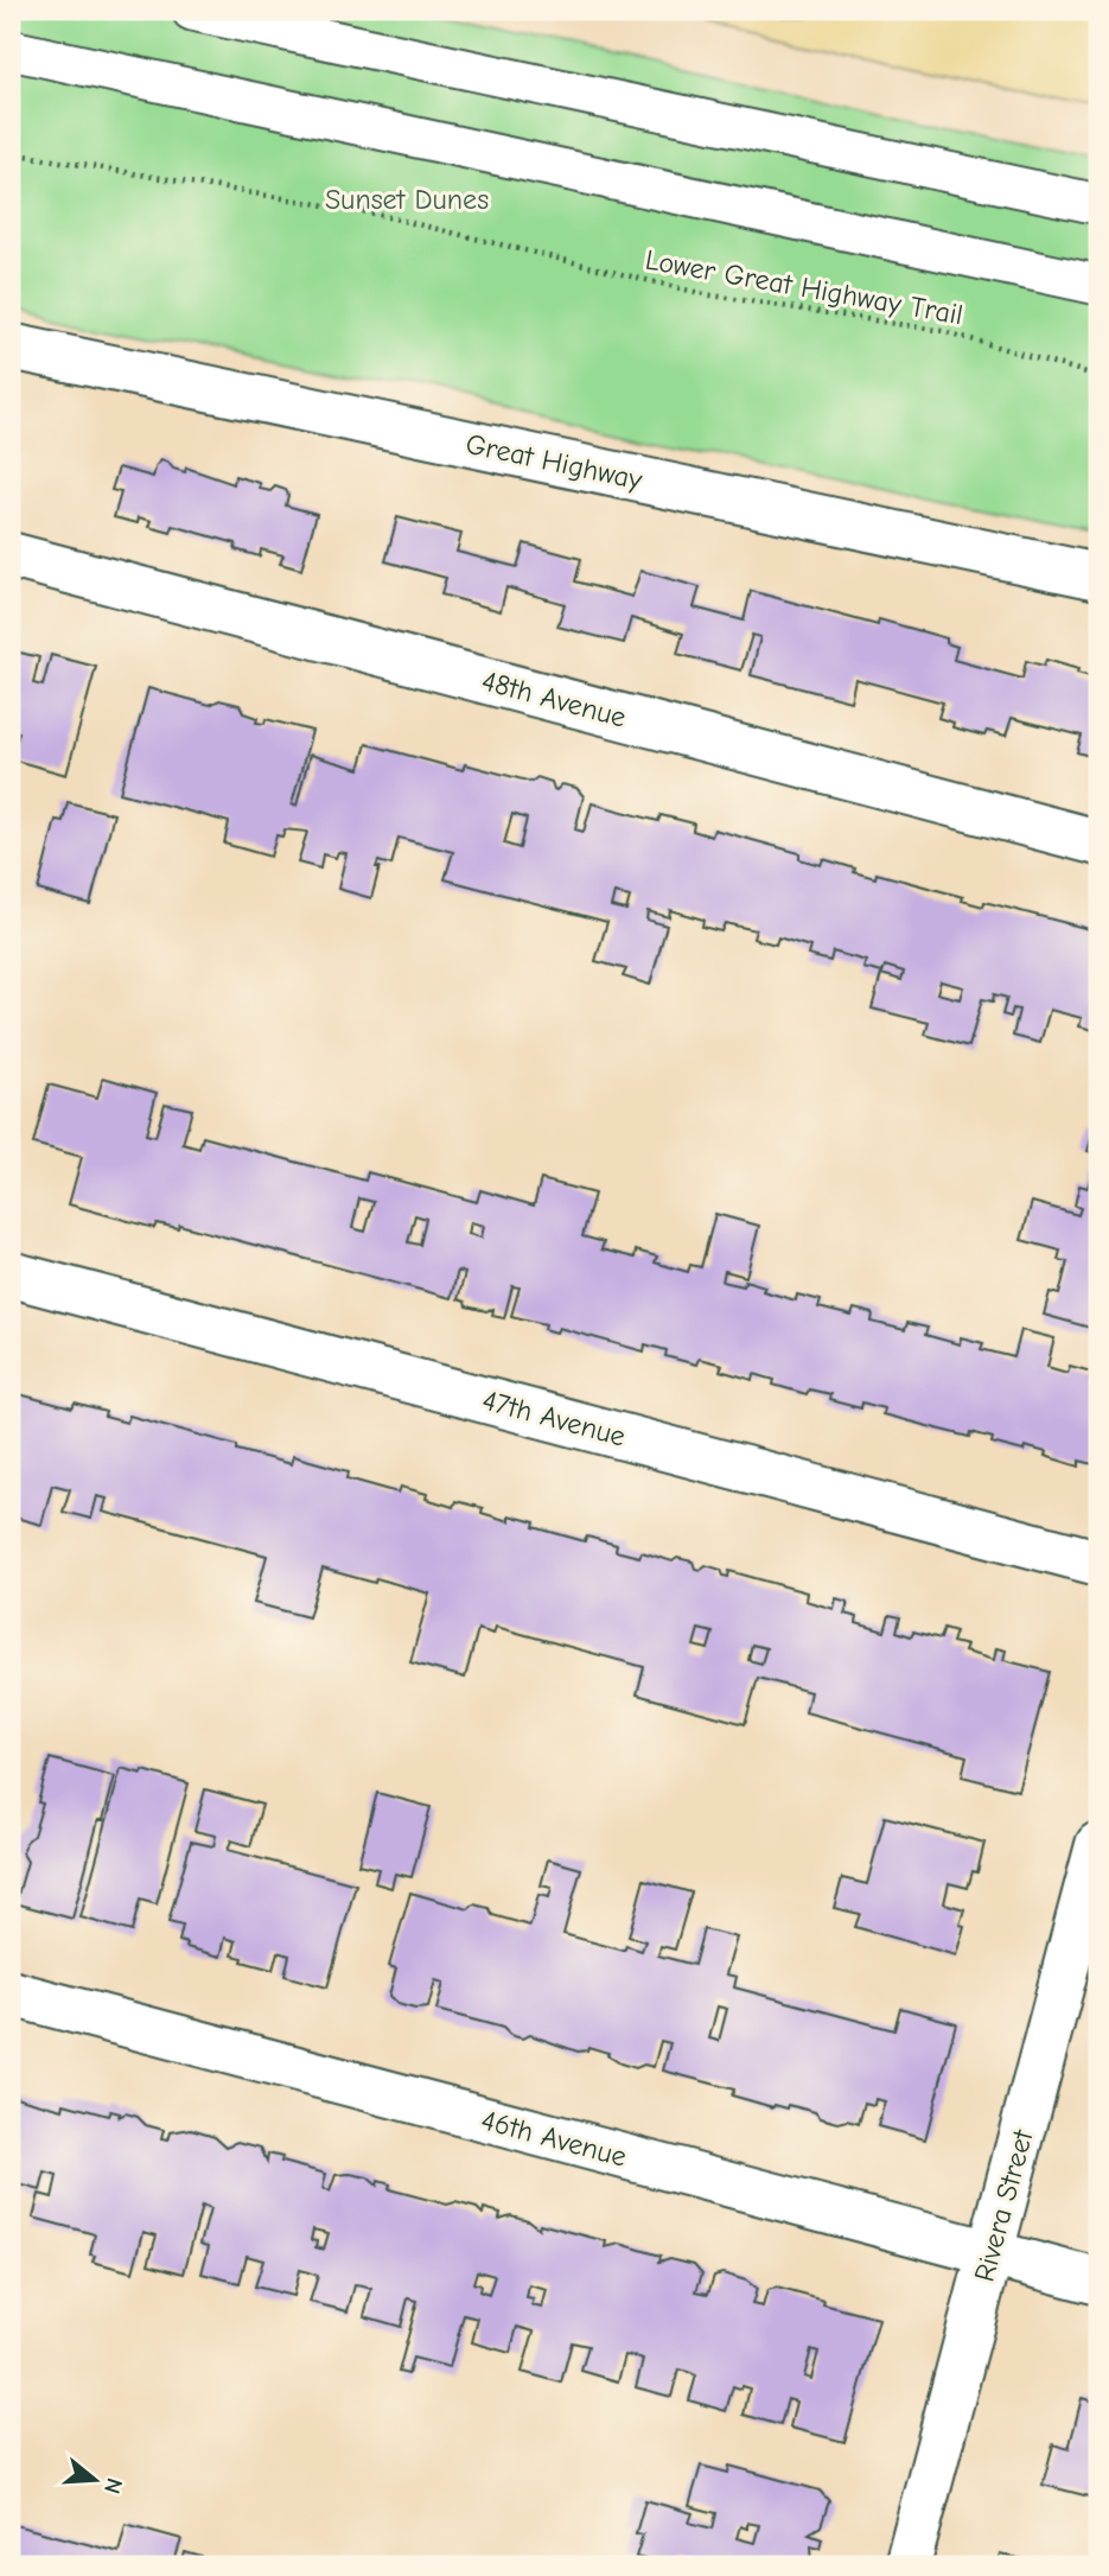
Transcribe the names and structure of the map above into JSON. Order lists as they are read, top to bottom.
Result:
{
  "streets": {
    "street": [
      "Great Highway",
      "48th Avenue",
      "47th Avenue",
      "46th Avenue",
      "Rivera Street"
    ],
    "path": ["Lower Great Highway Trail"]
  },
  "crossings": [
    ["46th Avenue", "Rivera Street"]
  ],
  "parks": ["Sunset Dunes"],
  "north": "right"
}
